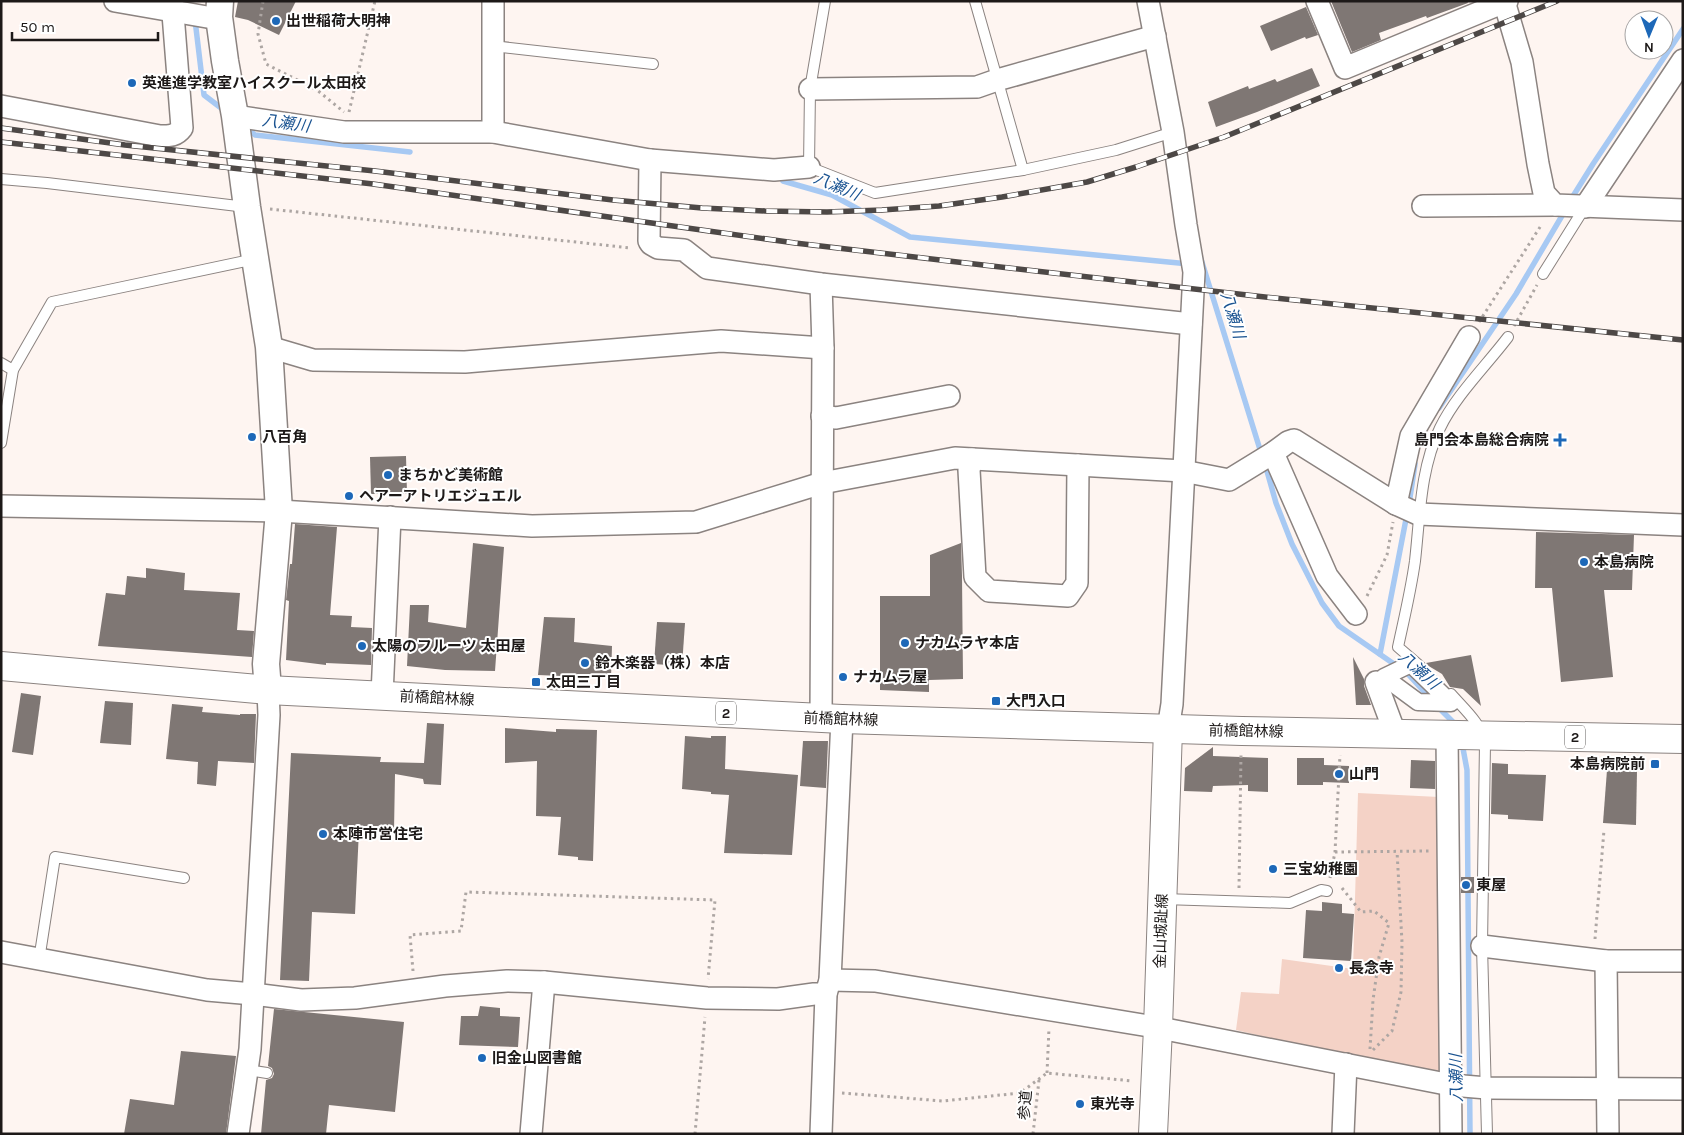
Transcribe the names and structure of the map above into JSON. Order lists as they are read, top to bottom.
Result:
{
  "streets": {
    "main road": ["前橋館林線", "2", "金山城趾線"],
    "path": ["参道"]
  },
  "crossings": [
    ["前橋館林線", "金山城趾線"]
  ],
  "water": ["八瀬川"],
  "places": {
    "other": [
      "出世稲荷大明神",
      "英進進学教室ハイスクール太田校",
      "八百角",
      "まちかど美術館",
      "ヘアーアトリエジュエル",
      "本島病院",
      "ナカムラヤ本店",
      "太陽のフルーツ 太田屋",
      "鈴木楽器（株）本店",
      "ナカムラ屋",
      "山門",
      "本陣市営住宅",
      "三宝幼稚園",
      "東屋",
      "長念寺",
      "旧金山図書館",
      "東光寺"
    ],
    "health": ["島門会本島総合病院"],
    "transit": ["太田三丁目", "大門入口", "本島病院前"]
  },
  "scale_bar": "50 m",
  "north": "bottom"
}
